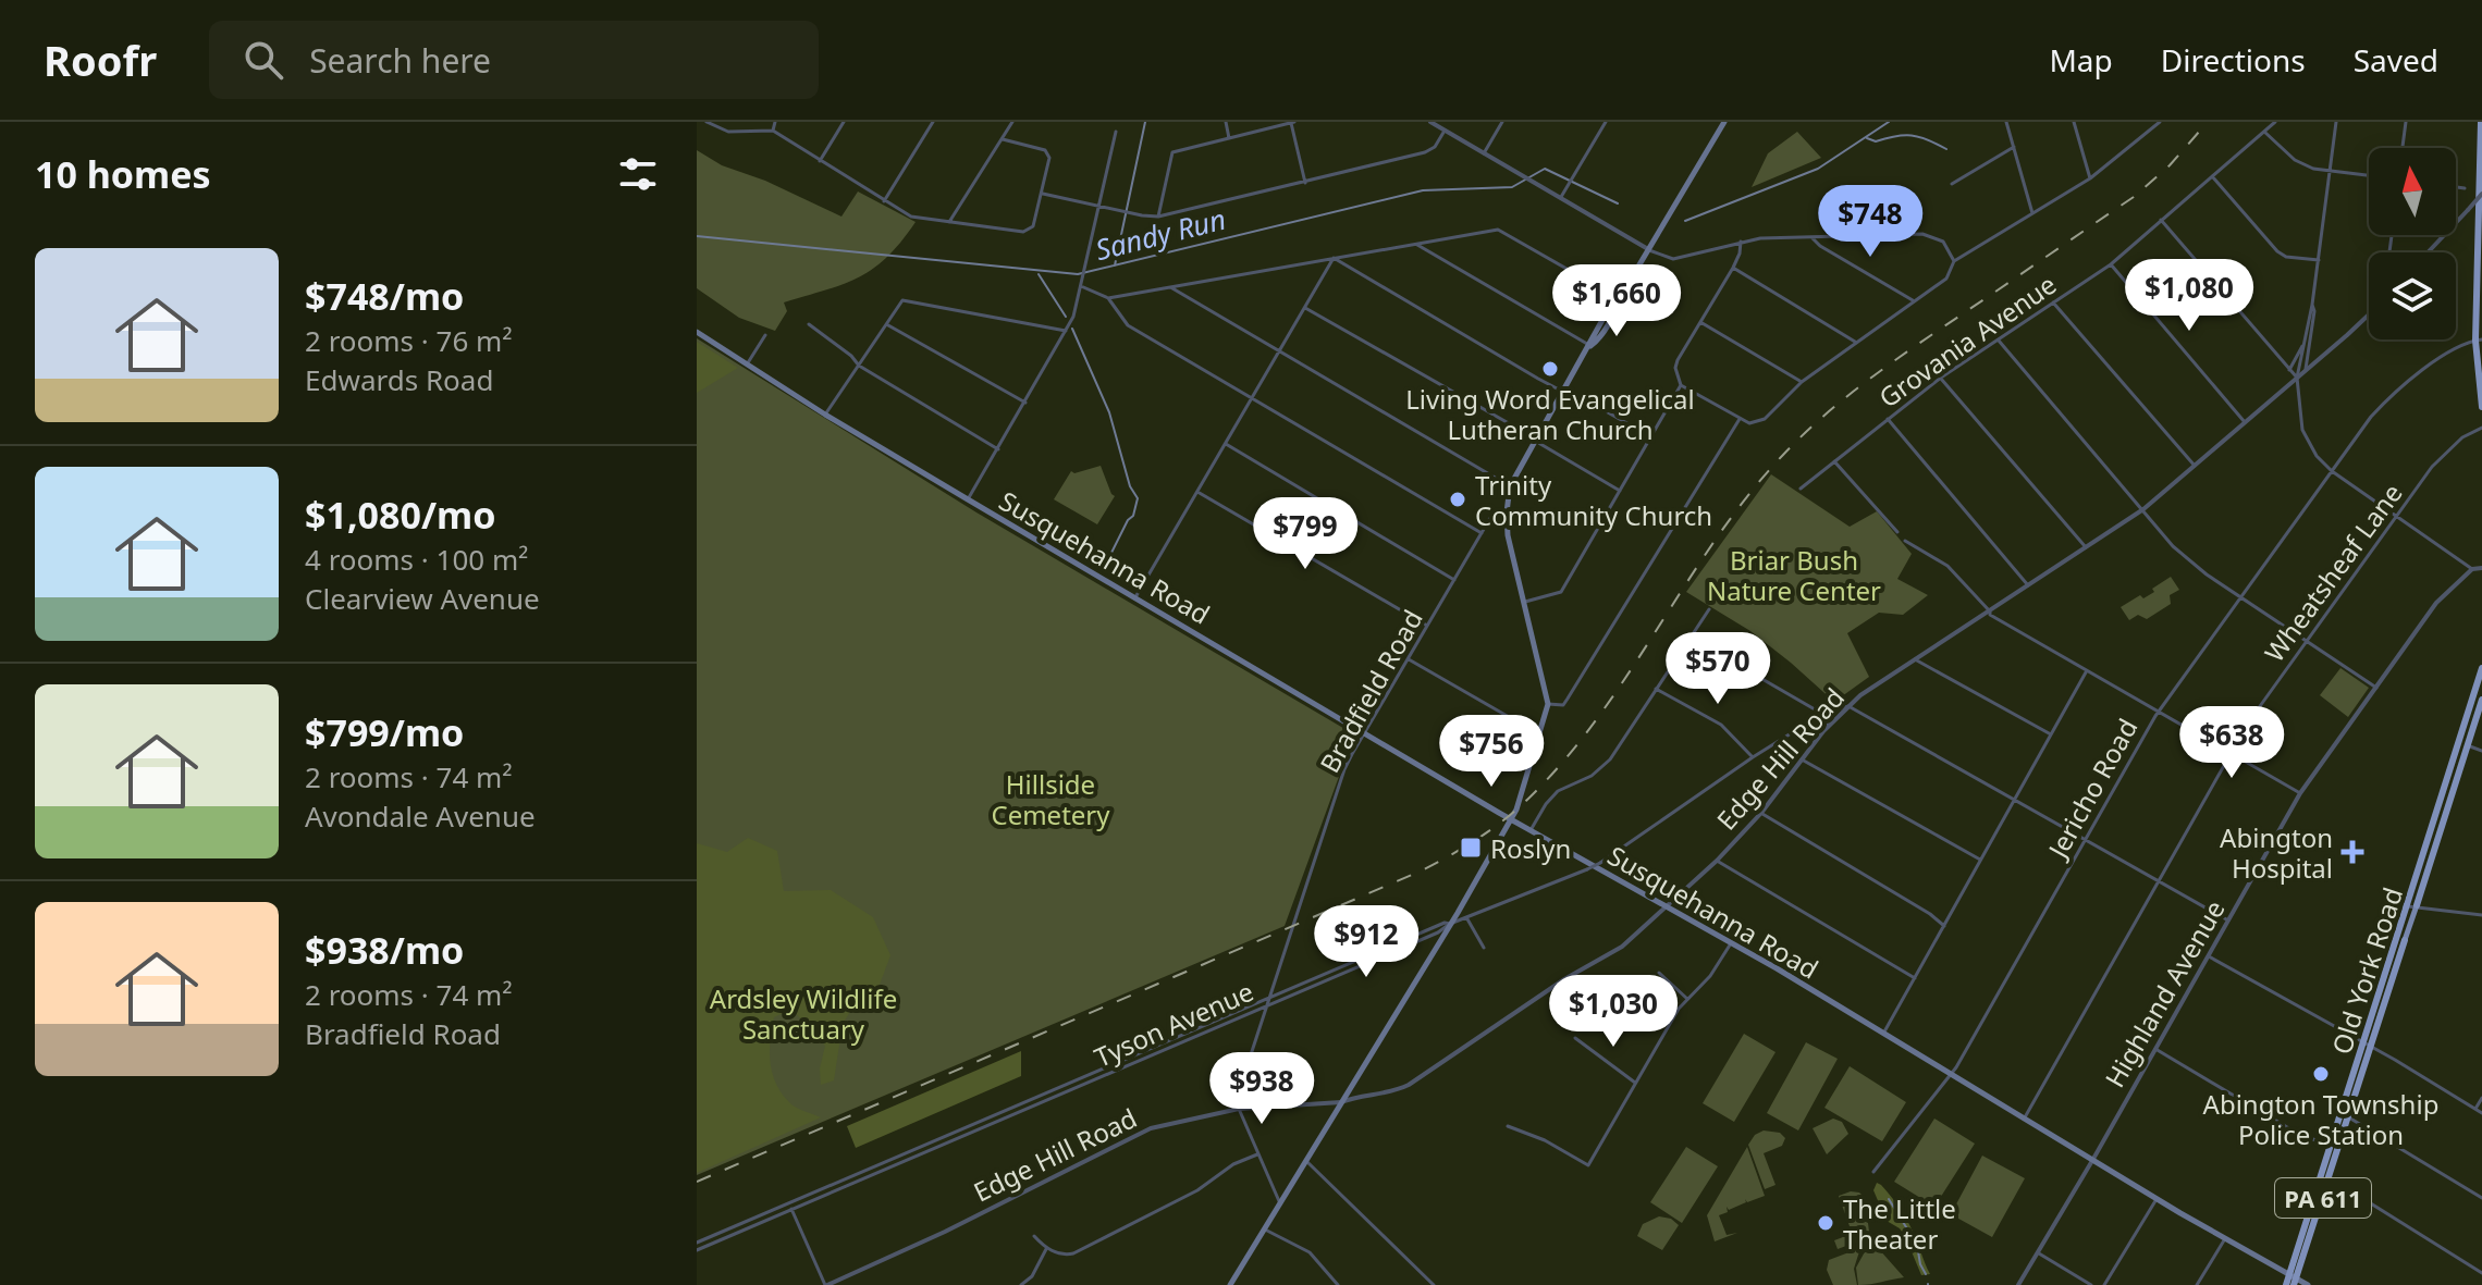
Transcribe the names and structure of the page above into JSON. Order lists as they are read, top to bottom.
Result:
{
  "streets": {
    "highway": ["Old York Road", "PA 611"],
    "main road": ["Susquehanna Road"],
    "street": [
      "Grovania Avenue",
      "Wheatsheaf Lane",
      "Bradfield Road",
      "Edge Hill Road",
      "Jericho Road",
      "Highland Avenue",
      "Tyson Avenue"
    ]
  },
  "crossings": [
    ["Susquehanna Road", "Wheatsheaf Lane"],
    ["Susquehanna Road", "Bradfield Road"],
    ["Susquehanna Road", "Edge Hill Road"],
    ["Susquehanna Road", "Jericho Road"],
    ["Susquehanna Road", "Old York Road"],
    ["Susquehanna Road", "Highland Avenue"],
    ["Bradfield Road", "Edge Hill Road"],
    ["Bradfield Road", "Tyson Avenue"],
    ["Edge Hill Road", "Tyson Avenue"]
  ],
  "water": ["Sandy Run"],
  "parks": ["Briar Bush Nature Center", "Hillside Cemetery", "Ardsley Wildlife Sanctuary"],
  "places": {
    "other": [
      "Living Word Evangelical Lutheran Church",
      "Trinity Community Church",
      "Abington Township Police Station",
      "The Little Theater"
    ],
    "transit": ["Roslyn"],
    "health": ["Abington Hospital"]
  },
  "north": "top",
  "page": {
    "header": "Roofr",
    "search": "Search here",
    "nav": ["Map", "Directions", "Saved"],
    "heading": "10 homes",
    "price": [
      "$748",
      "$1,080",
      "$1,660",
      "$799",
      "$570",
      "$638",
      "$756",
      "$912",
      "$1,030",
      "$938"
    ],
    "list": [
      {
        "name": "$748/mo",
        "note": "2 rooms · 76 m² · Edwards Road"
      },
      {
        "name": "$1,080/mo",
        "note": "4 rooms · 100 m² · Clearview Avenue"
      },
      {
        "name": "$799/mo",
        "note": "2 rooms · 74 m² · Avondale Avenue"
      },
      {
        "name": "$938/mo",
        "note": "2 rooms · 74 m² · Bradfield Road"
      }
    ]
  }
}
